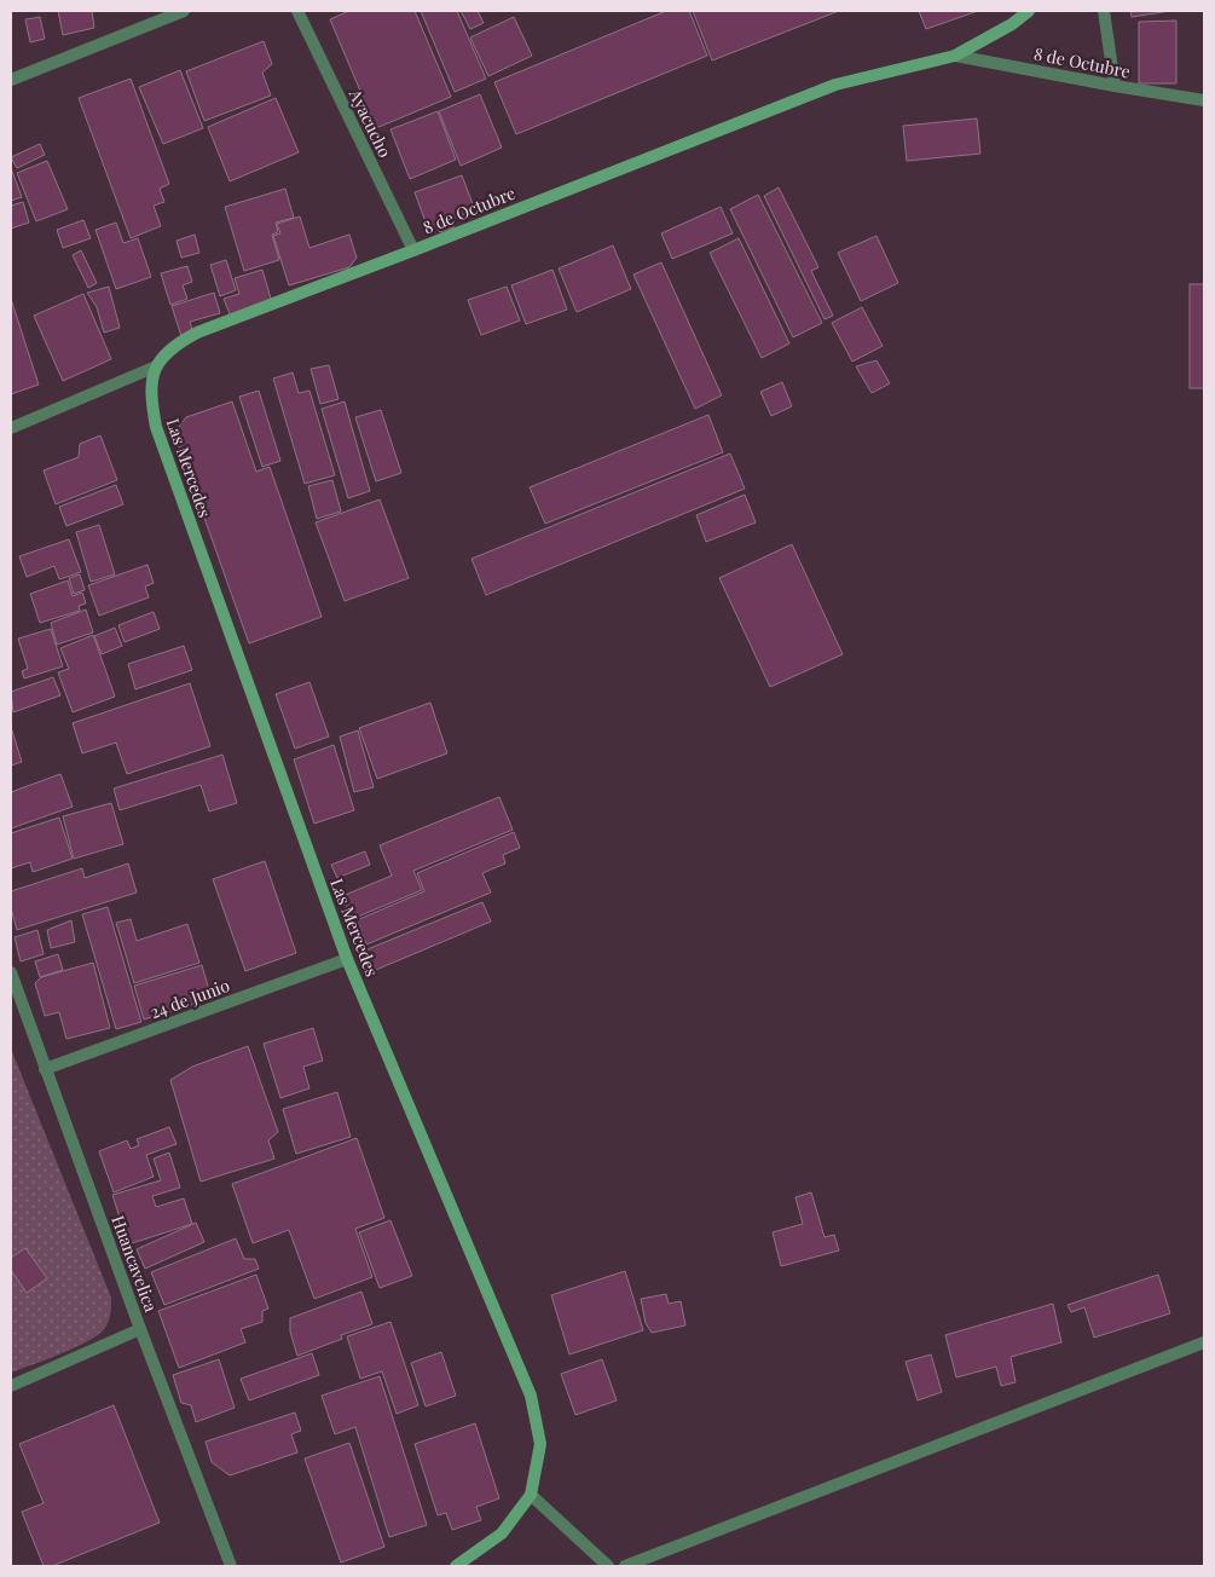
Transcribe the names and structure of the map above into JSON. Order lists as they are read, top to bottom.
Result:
{
  "streets": {
    "street": [
      "8 de Octubre",
      "Ayacucho",
      "Las Mercedes",
      "24 de Junio",
      "Huancavelica"
    ]
  },
  "crossings": [
    ["8 de Octubre", "Ayacucho"],
    ["8 de Octubre", "Las Mercedes"],
    ["Las Mercedes", "24 de Junio"],
    ["24 de Junio", "Huancavelica"]
  ]
}
